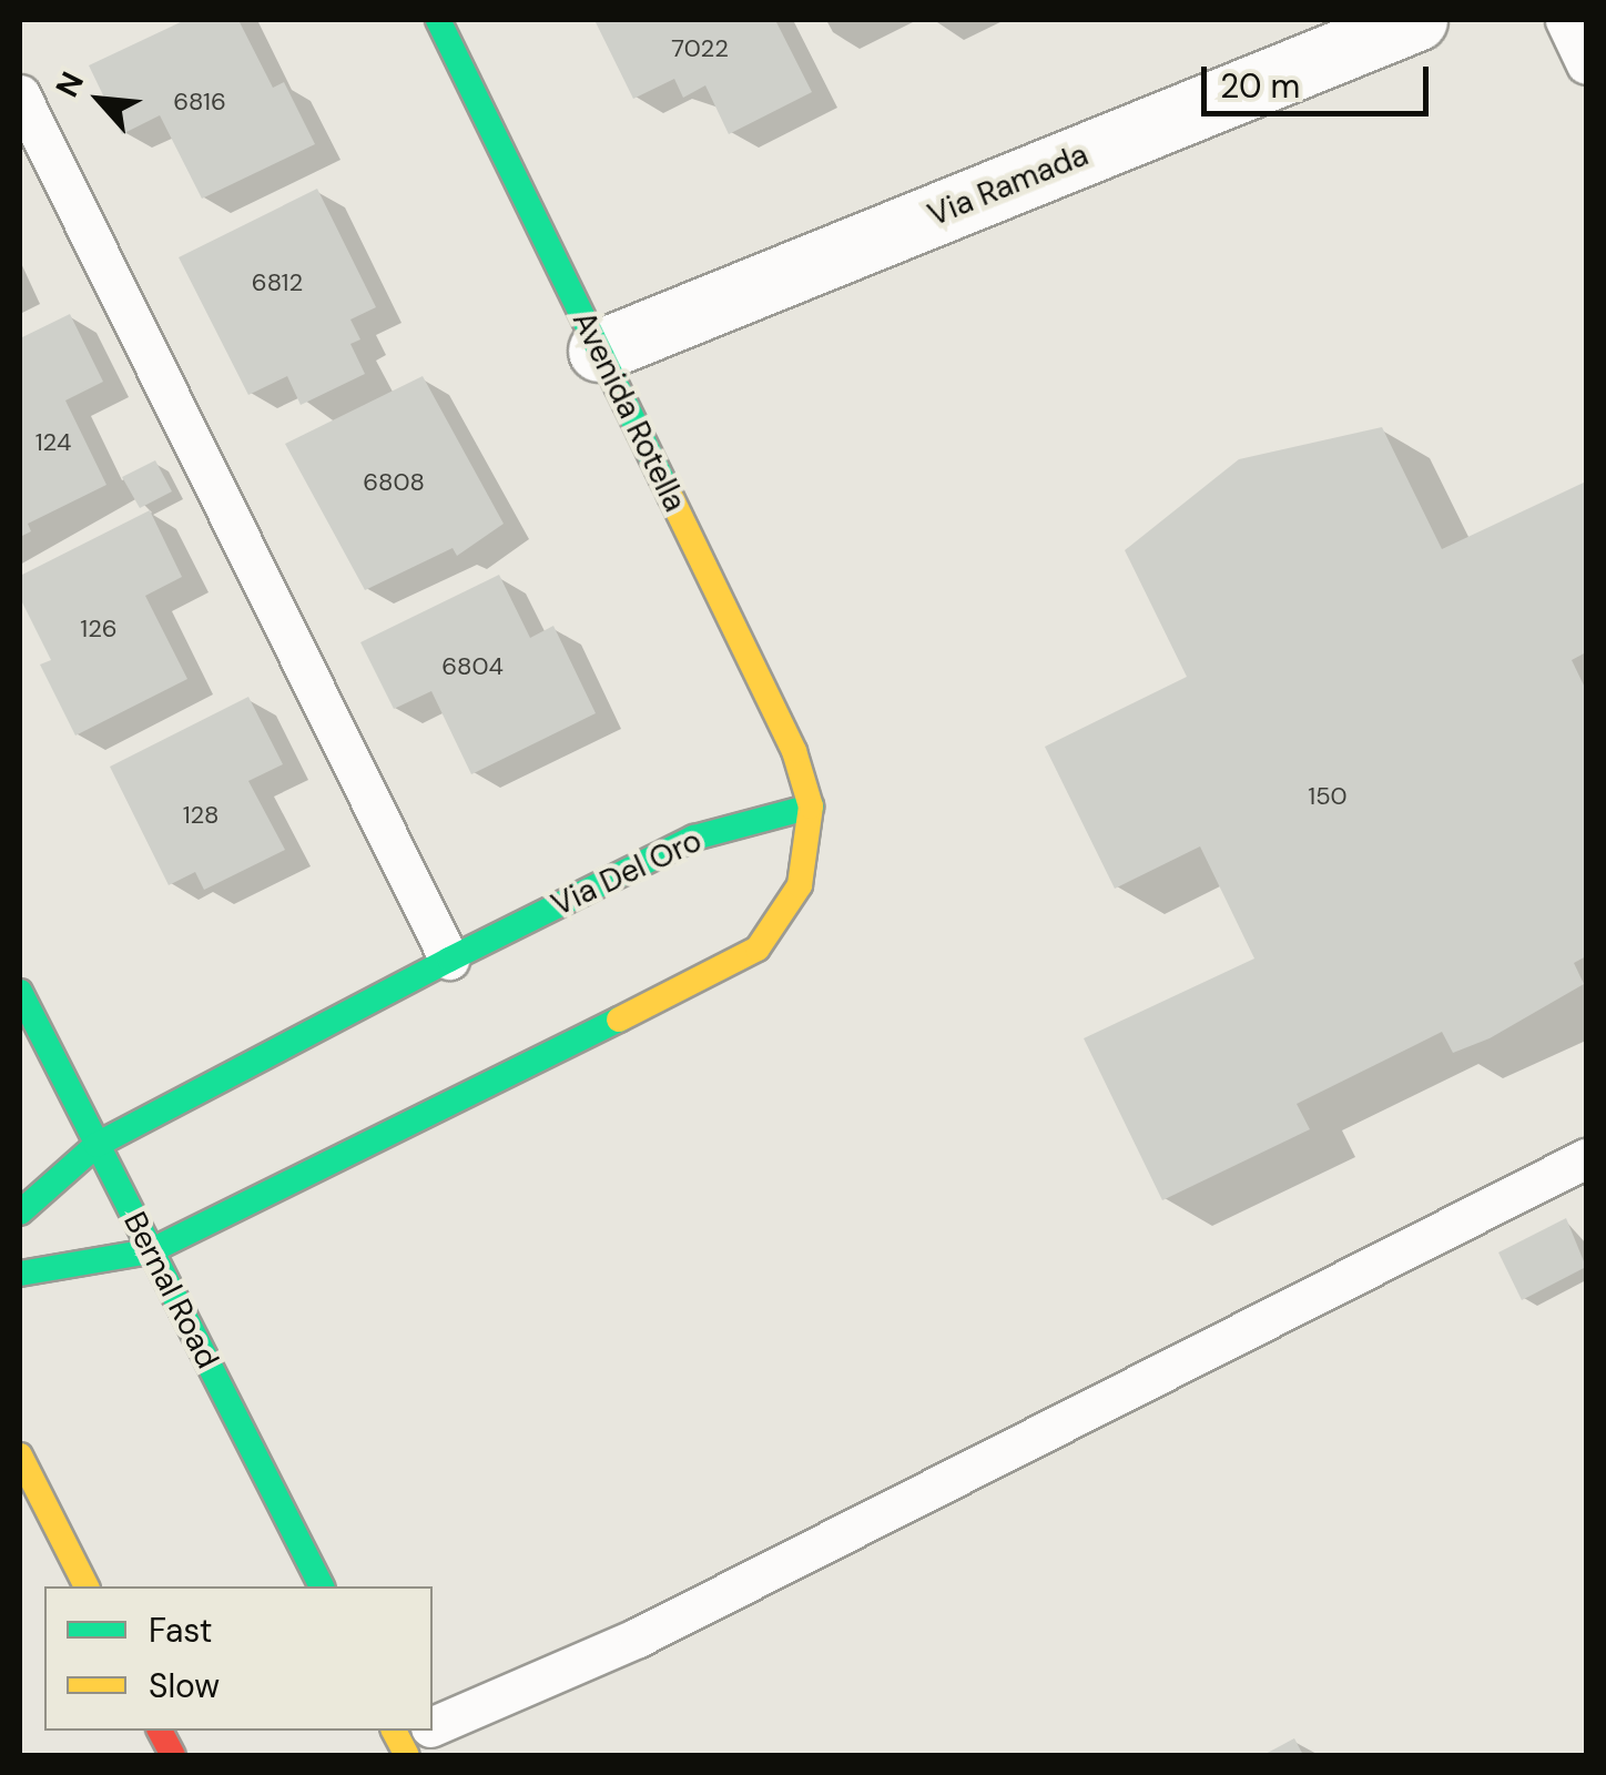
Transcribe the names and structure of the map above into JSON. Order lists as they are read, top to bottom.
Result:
{
  "streets": {
    "street": [
      "Via Ramada",
      "Avenida Rotella",
      "Via Del Oro",
      "Bernal Road"
    ]
  },
  "crossings": [
    ["Via Ramada", "Avenida Rotella"],
    ["Avenida Rotella", "Via Del Oro"],
    ["Via Del Oro", "Bernal Road"]
  ],
  "house_numbers": [
    "7022",
    "6816",
    "6812",
    "124",
    "6808",
    "126",
    "6804",
    "150",
    "128"
  ],
  "legend": ["Fast", "Slow"],
  "scale_bar": "20 m",
  "north": "top left"
}
